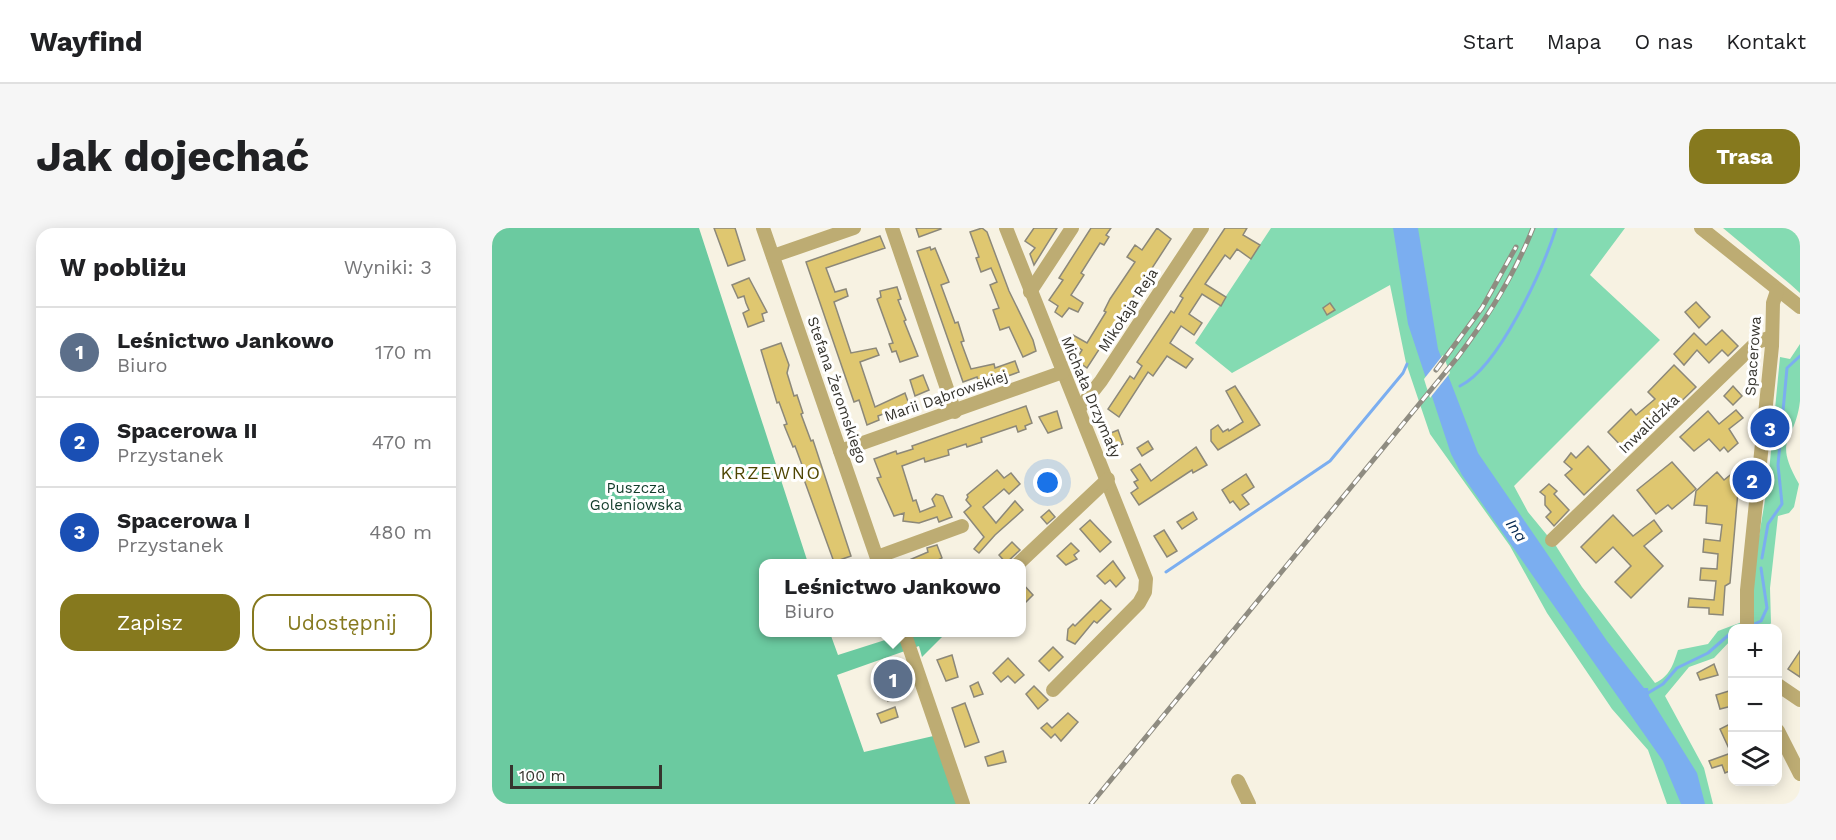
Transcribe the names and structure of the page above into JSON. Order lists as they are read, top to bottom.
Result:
{
  "streets": {
    "street": [
      "Mikołaja Reja",
      "Spacerowa",
      "Stefana Żeromskiego",
      "Marii Dąbrowskiej",
      "Michała Drzymały",
      "Inwalidzka"
    ]
  },
  "crossings": [
    ["Mikołaja Reja", "Michała Drzymały"],
    ["Spacerowa", "Inwalidzka"],
    ["Stefana Żeromskiego", "Marii Dąbrowskiej"],
    ["Marii Dąbrowskiej", "Michała Drzymały"]
  ],
  "districts": ["KRZEWNO"],
  "water": ["Ina"],
  "parks": ["Puszcza Goleniowska"],
  "scale_bar": "100 m",
  "page": {
    "header": "Wayfind",
    "nav": [
      "Start",
      "Mapa",
      "O nas",
      "Kontakt"
    ],
    "buttons": [
      "Trasa",
      ["Zapisz", "Udostępnij"]
    ],
    "title": "Jak dojechać",
    "heading": ["W pobliżu", "Wyniki: 3"],
    "list": [
      {
        "mark": "1",
        "name": "Leśnictwo Jankowo",
        "note": "Biuro",
        "value": "170 m"
      },
      {
        "mark": "2",
        "name": "Spacerowa II",
        "note": "Przystanek",
        "value": "470 m"
      },
      {
        "mark": "3",
        "name": "Spacerowa I",
        "note": "Przystanek",
        "value": "480 m"
      }
    ],
    "pins": ["3", "2", "1"],
    "popup": ["Leśnictwo Jankowo", "Biuro"],
    "map_buttons": ["+", "−"],
    "scale": "100 m"
  }
}
